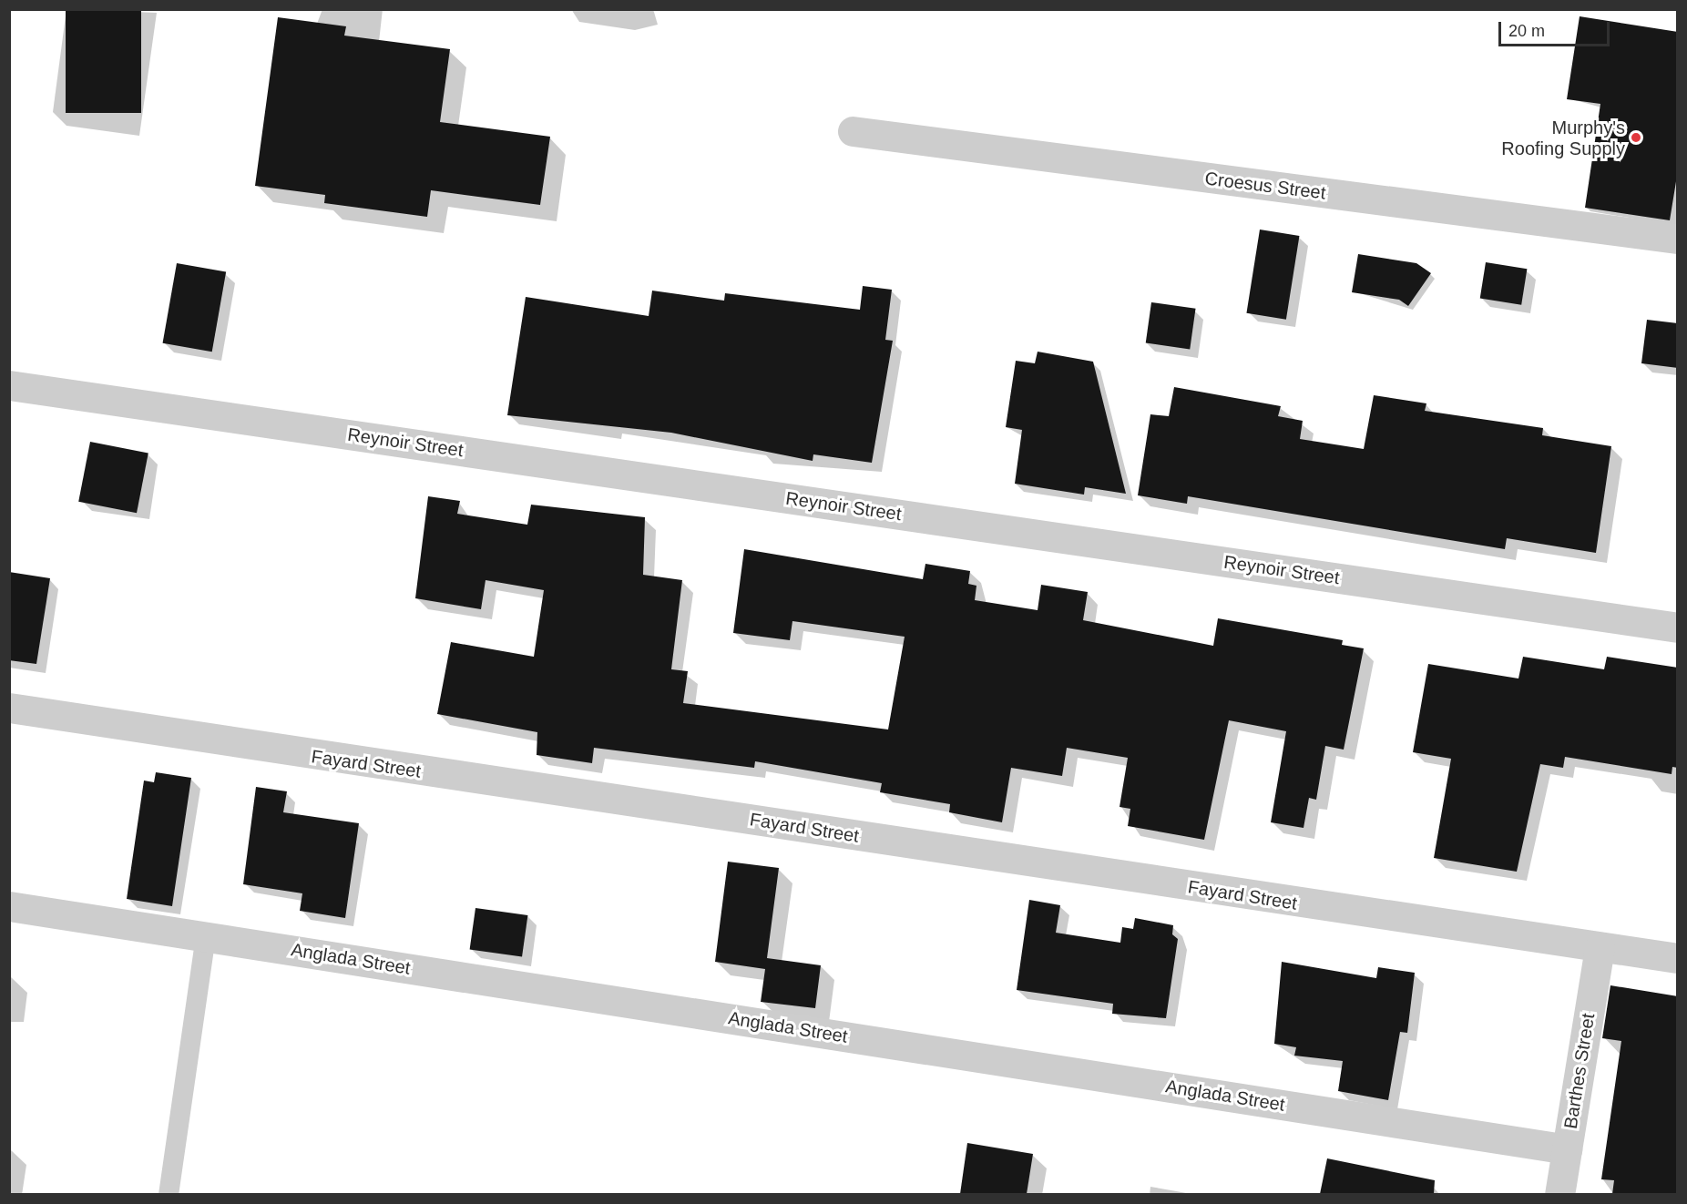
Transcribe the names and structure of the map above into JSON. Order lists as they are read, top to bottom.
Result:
{
  "streets": {
    "street": [
      "Croesus Street",
      "Reynoir Street",
      "Fayard Street",
      "Anglada Street",
      "Barthes Street"
    ]
  },
  "crossings": [
    ["Fayard Street", "Barthes Street"],
    ["Anglada Street", "Barthes Street"]
  ],
  "places": ["Murphy's Roofing Supply"],
  "scale_bar": "20 m"
}
